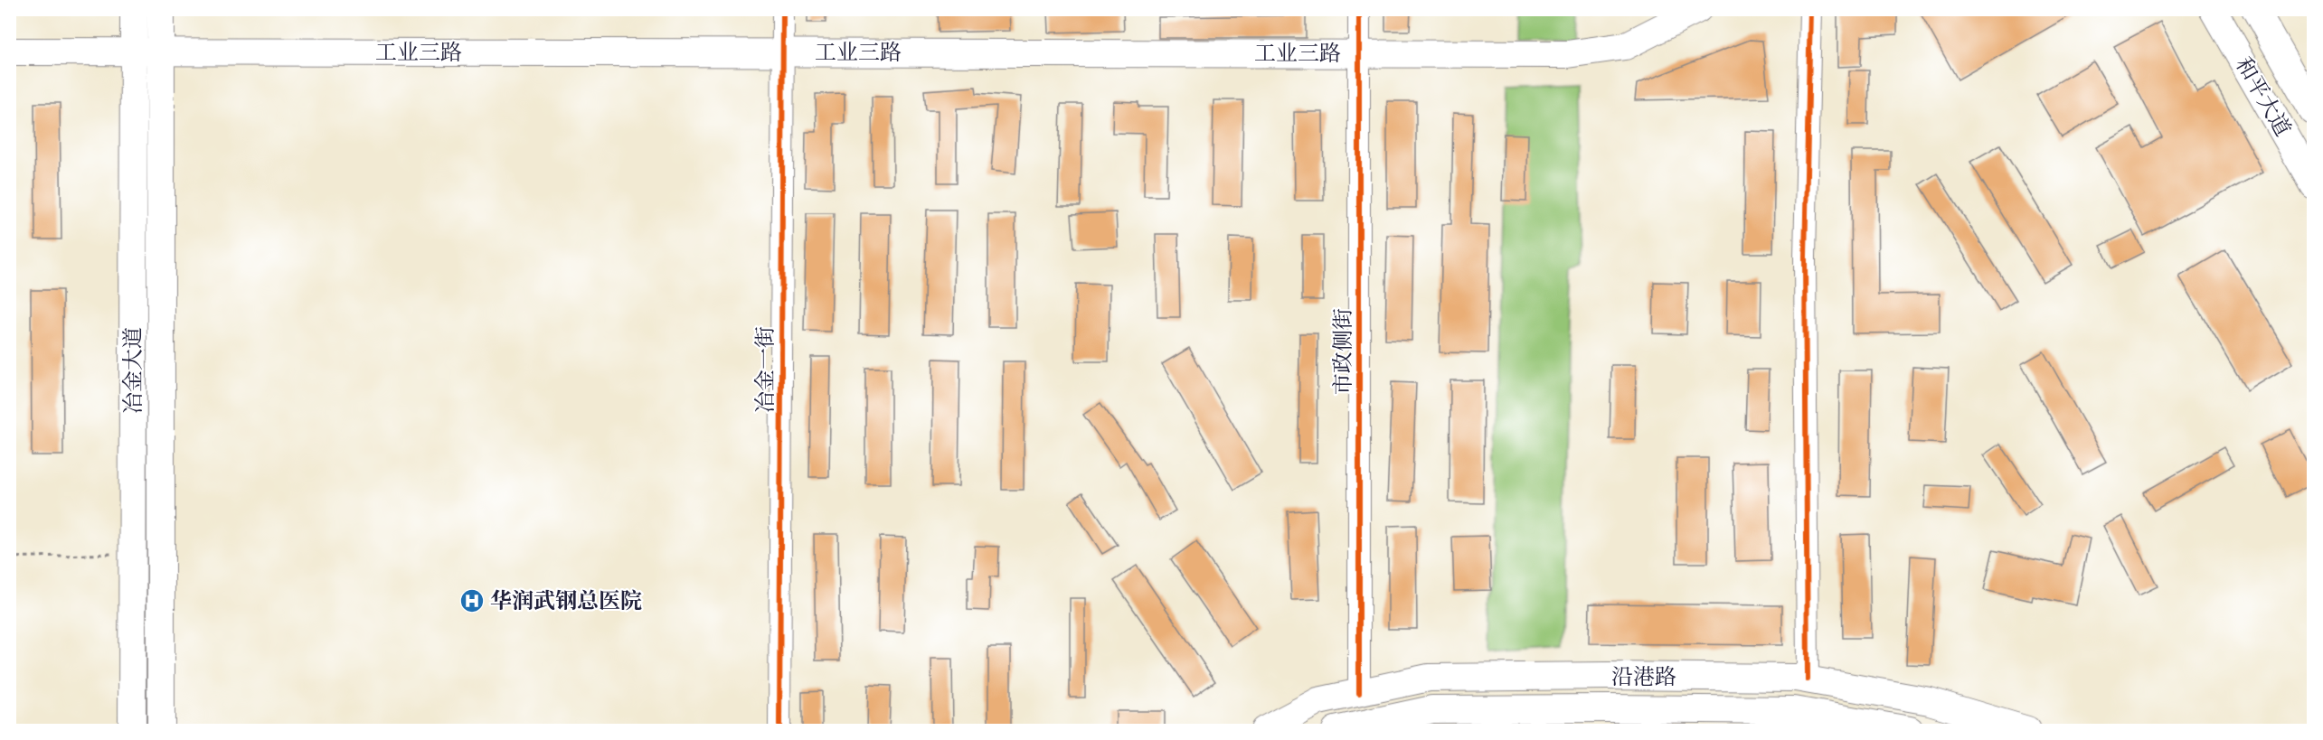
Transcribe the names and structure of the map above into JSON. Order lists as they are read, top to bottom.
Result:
{
  "streets": {
    "main road": [
      "工业三路",
      "和平大道",
      "冶金大道",
      "沿港路"
    ],
    "street": ["市政侧街", "冶金一街"]
  },
  "crossings": [
    ["工业三路", "市政侧街"],
    ["工业三路", "冶金一街"],
    ["工业三路", "冶金大道"],
    ["市政侧街", "沿港路"]
  ],
  "places": {
    "hospital": ["华润武钢总医院"]
  }
}
